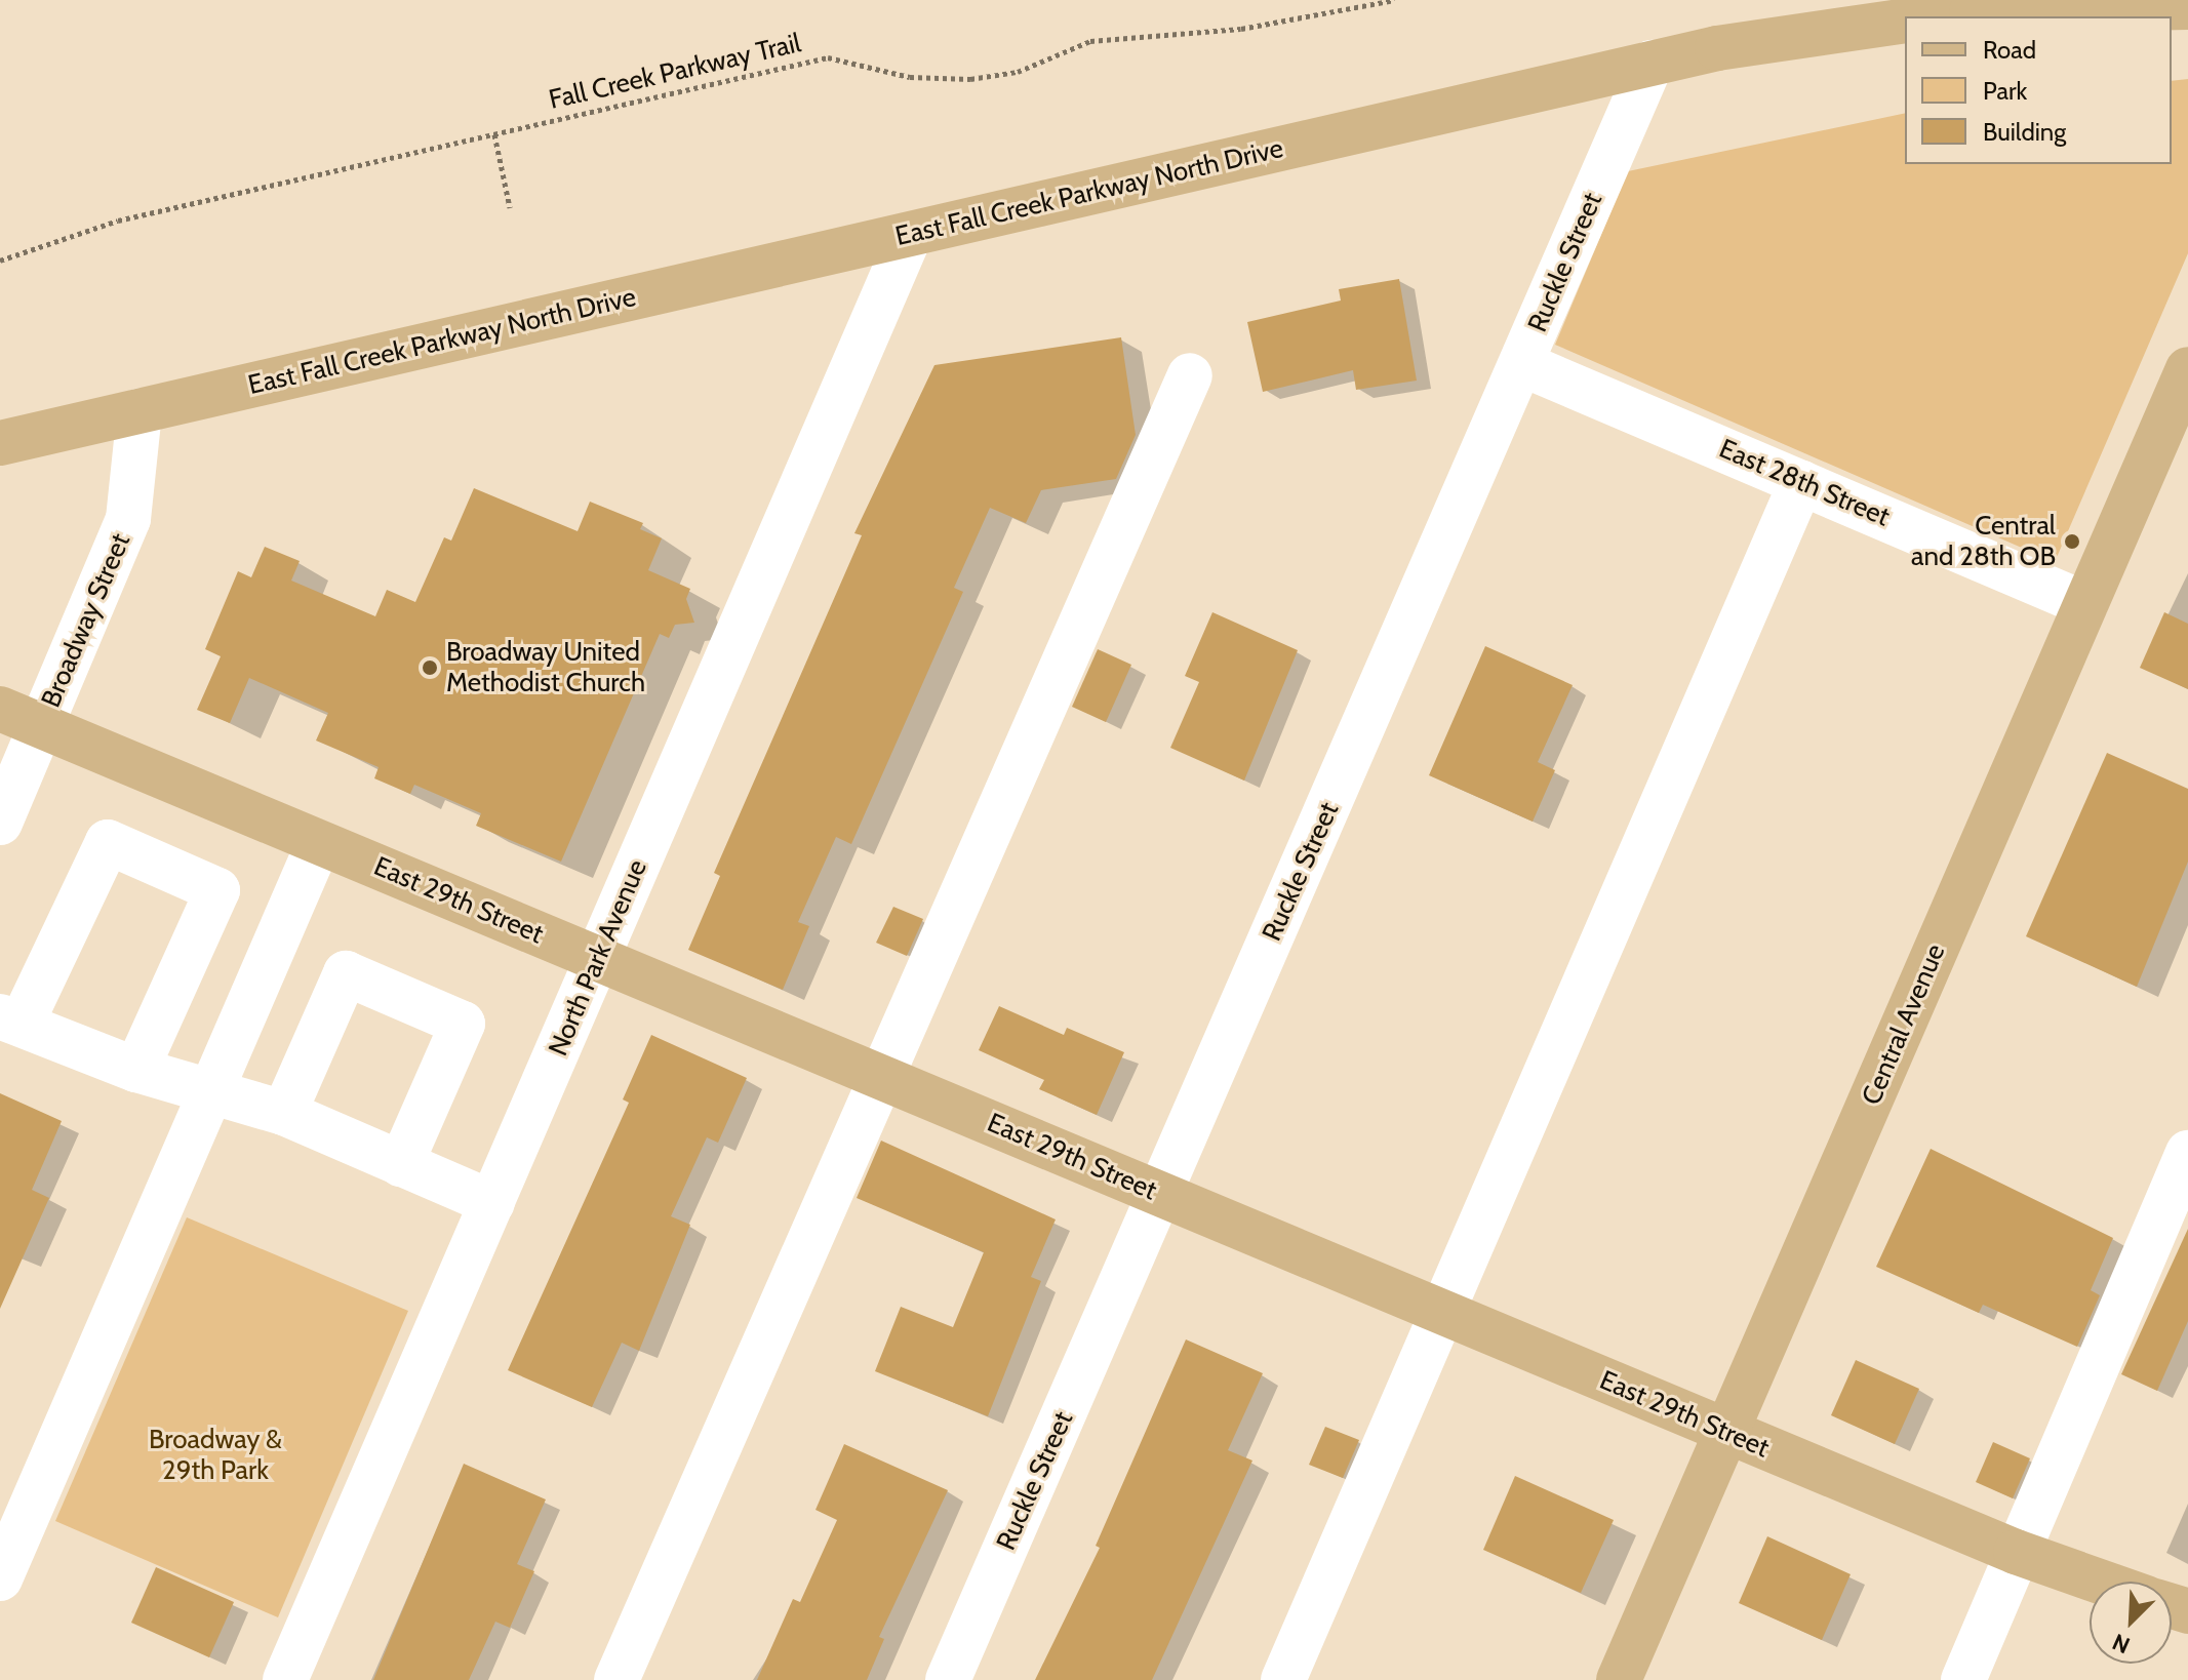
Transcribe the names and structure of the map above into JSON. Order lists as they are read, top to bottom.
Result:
{
  "streets": {
    "main road": ["East Fall Creek Parkway North Drive", "East 29th Street", "Central Avenue"],
    "street": [
      "Ruckle Street",
      "East 28th Street",
      "Broadway Street",
      "North Park Avenue"
    ],
    "path": ["Fall Creek Parkway Trail"]
  },
  "crossings": [
    ["East Fall Creek Parkway North Drive", "Ruckle Street"],
    ["East Fall Creek Parkway North Drive", "Broadway Street"],
    ["East Fall Creek Parkway North Drive", "North Park Avenue"],
    ["Ruckle Street", "East 28th Street"],
    ["Ruckle Street", "East 29th Street"],
    ["East 28th Street", "Central Avenue"],
    ["Broadway Street", "East 29th Street"],
    ["East 29th Street", "North Park Avenue"],
    ["East 29th Street", "Central Avenue"]
  ],
  "parks": ["Broadway & 29th Park"],
  "places": ["Central and 28th OB", "Broadway United Methodist Church"],
  "legend": ["Road", "Park", "Building"],
  "north": "bottom left"
}
